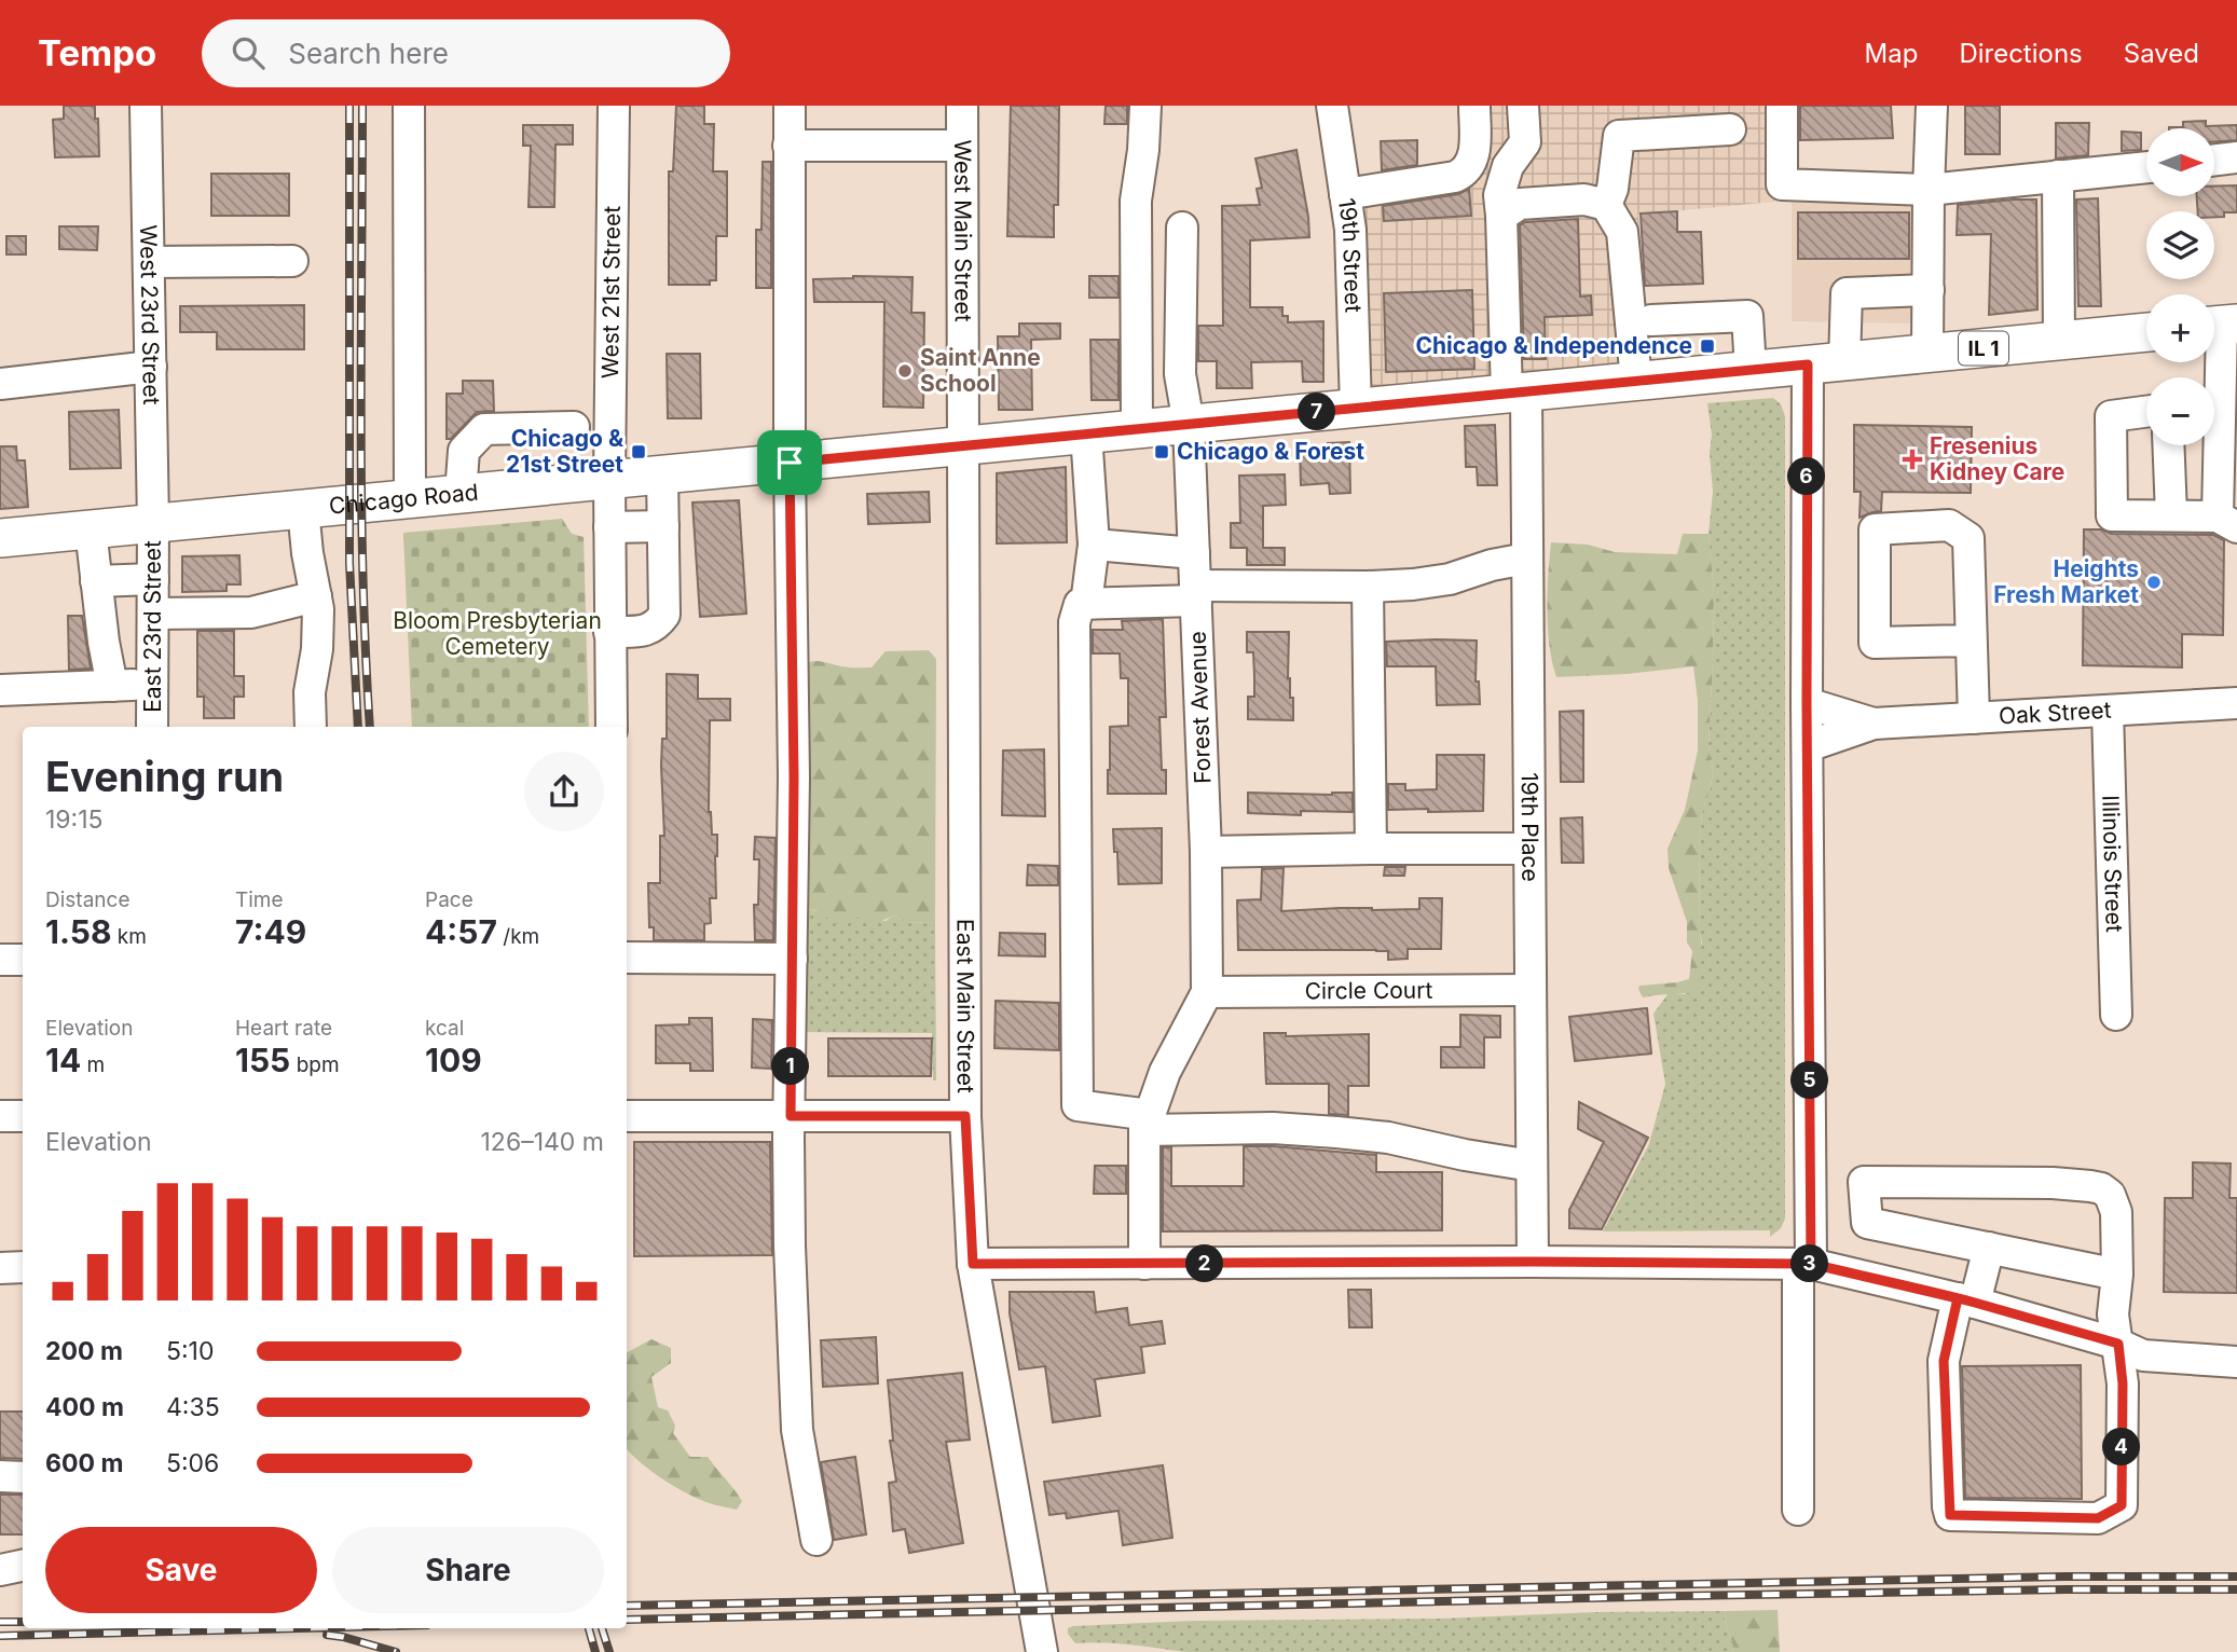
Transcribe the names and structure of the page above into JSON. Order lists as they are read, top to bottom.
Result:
{
  "streets": {
    "main road": ["IL 1", "Chicago Road"],
    "street": [
      "West Main Street",
      "19th Street",
      "West 21st Street",
      "West 23rd Street",
      "East 23rd Street",
      "Forest Avenue",
      "Oak Street",
      "19th Place",
      "Illinois Street",
      "Circle Court",
      "East Main Street"
    ]
  },
  "crossings": [
    ["West Main Street", "Chicago Road"],
    ["West Main Street", "East Main Street"],
    ["19th Street", "Chicago Road"],
    ["West 21st Street", "Chicago Road"],
    ["West 23rd Street", "Chicago Road"],
    ["West 23rd Street", "East 23rd Street"],
    ["Chicago Road", "East 23rd Street"],
    ["Chicago Road", "Forest Avenue"],
    ["Chicago Road", "19th Place"],
    ["Chicago Road", "East Main Street"],
    ["Forest Avenue", "Circle Court"],
    ["Oak Street", "Illinois Street"],
    ["19th Place", "Circle Court"]
  ],
  "parks": ["Bloom Presbyterian Cemetery"],
  "places": {
    "transit": ["Chicago & Independence", "Chicago & 21st Street", "Chicago & Forest"],
    "other": ["Saint Anne School", "Heights Fresh Market"],
    "health": ["Fresenius Kidney Care"]
  },
  "north": "right",
  "page": {
    "header": "Tempo",
    "search": "Search here",
    "nav": ["Map", "Directions", "Saved"],
    "map_buttons": ["+", "−"],
    "pins": [
      "7",
      "6",
      "1",
      "5",
      "2",
      "3",
      "4"
    ],
    "heading": ["Evening run", "19:15"],
    "stats": [
      ["Distance", "1.58 km"],
      ["Time", "7:49"],
      ["Pace", "4:57 /km"],
      ["Elevation", "14 m"],
      ["Heart rate", "155 bpm"],
      ["kcal", "109"]
    ],
    "chart": ["Elevation", "126–140 m"],
    "list": [
      {
        "name": "200 m",
        "note": "5:10"
      },
      {
        "name": "400 m",
        "note": "4:35"
      },
      {
        "name": "600 m",
        "note": "5:06"
      }
    ],
    "buttons": ["Save", "Share"]
  }
}
